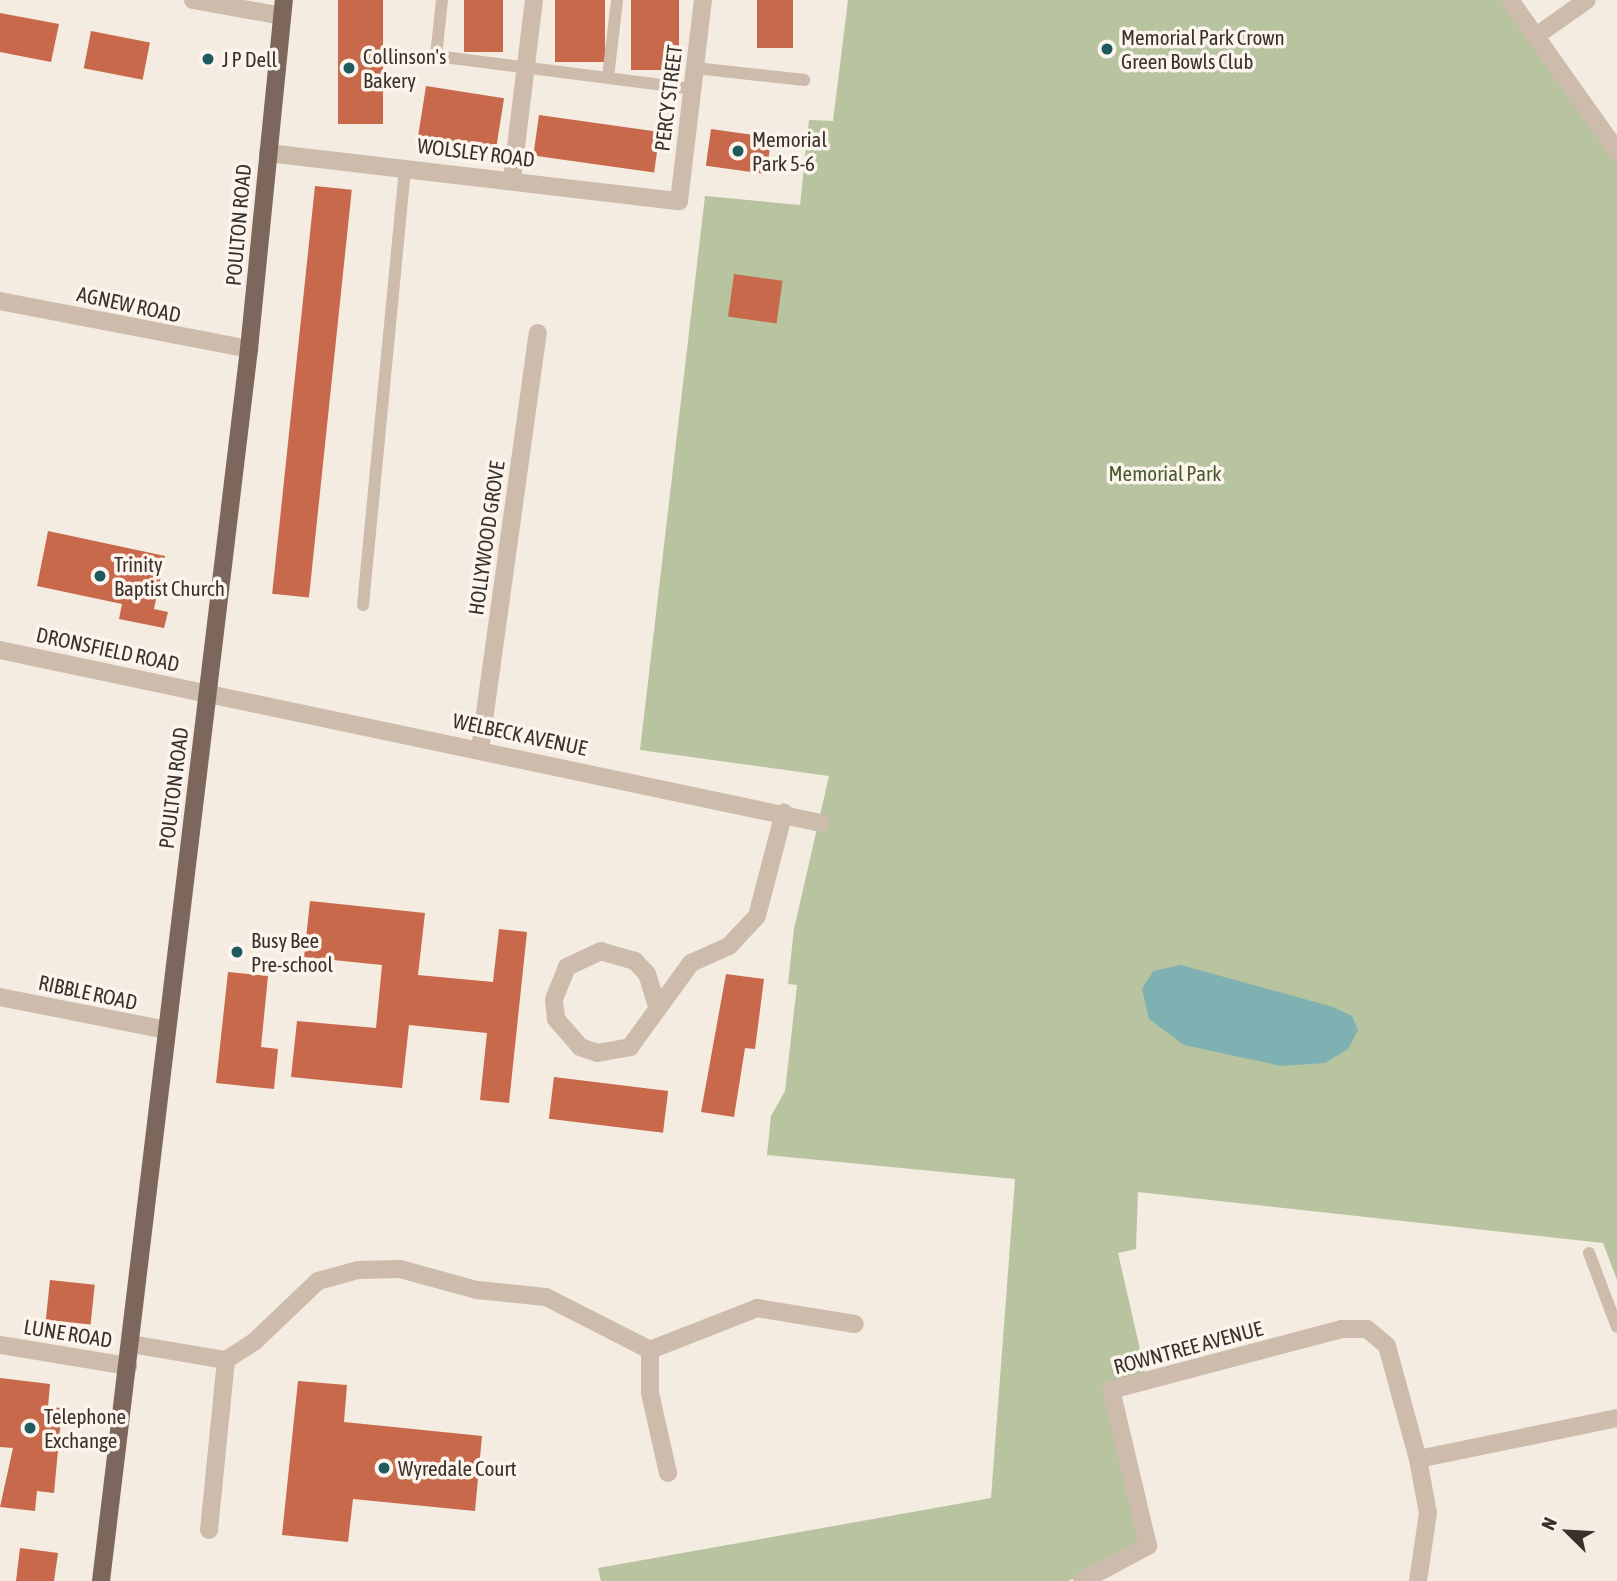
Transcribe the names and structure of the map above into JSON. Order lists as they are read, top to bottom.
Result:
{
  "streets": {
    "main road": ["POULTON ROAD"],
    "street": [
      "PERCY STREET",
      "WOLSLEY ROAD",
      "AGNEW ROAD",
      "HOLLYWOOD GROVE",
      "DRONSFIELD ROAD",
      "WELBECK AVENUE",
      "RIBBLE ROAD",
      "LUNE ROAD",
      "ROWNTREE AVENUE"
    ]
  },
  "crossings": [
    ["PERCY STREET", "WOLSLEY ROAD"],
    ["WOLSLEY ROAD", "POULTON ROAD"],
    ["POULTON ROAD", "AGNEW ROAD"],
    ["POULTON ROAD", "DRONSFIELD ROAD"],
    ["POULTON ROAD", "WELBECK AVENUE"],
    ["POULTON ROAD", "RIBBLE ROAD"],
    ["POULTON ROAD", "LUNE ROAD"],
    ["HOLLYWOOD GROVE", "WELBECK AVENUE"],
    ["DRONSFIELD ROAD", "WELBECK AVENUE"]
  ],
  "parks": ["Memorial Park"],
  "places": [
    "Memorial Park Crown Green Bowls Club",
    "J P Dell",
    "Collinson's Bakery",
    "Memorial Park 5-6",
    "Trinity Baptist Church",
    "Busy Bee Pre-school",
    "Telephone Exchange",
    "Wyredale Court"
  ],
  "north": "top left"
}
